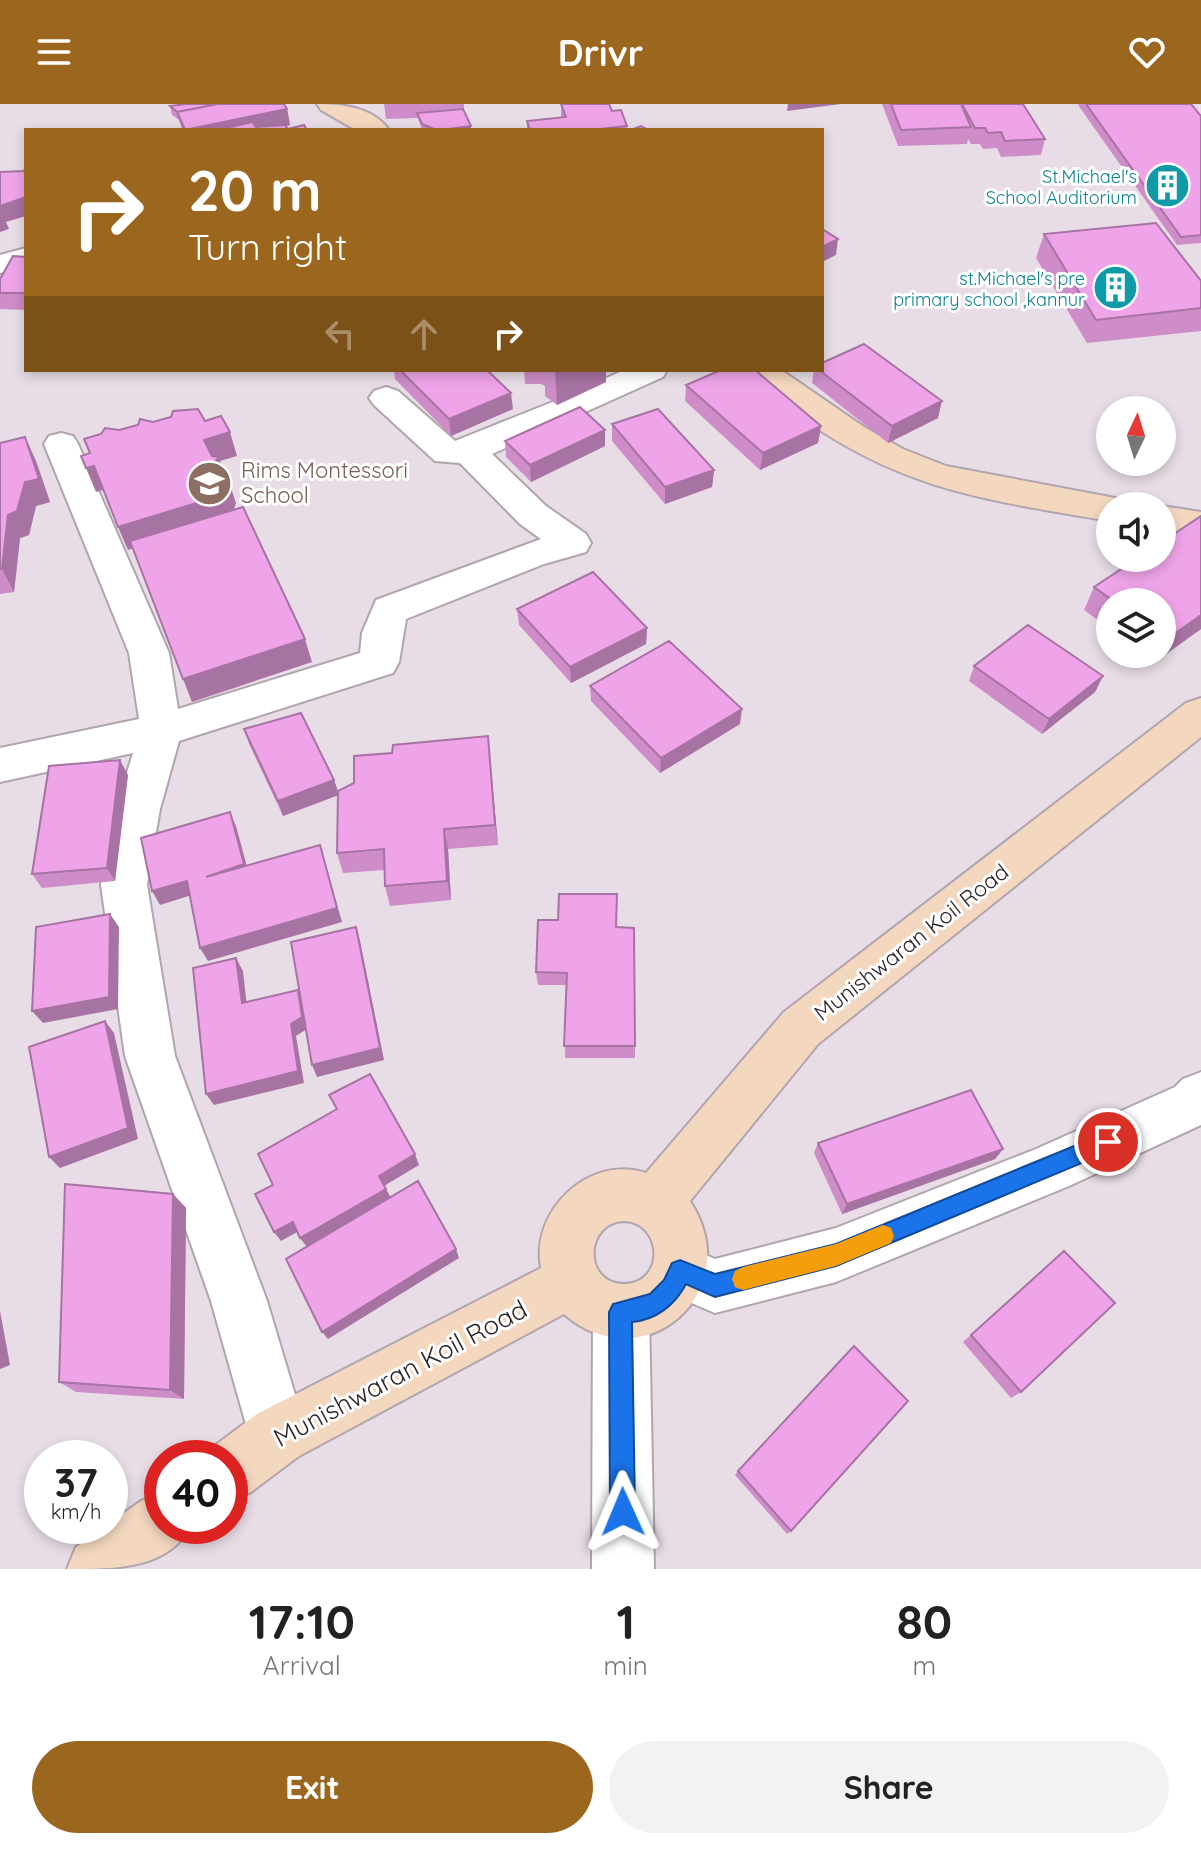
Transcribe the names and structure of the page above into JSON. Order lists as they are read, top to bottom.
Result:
{
  "streets": {
    "main road": ["Munishwaran Koil Road"]
  },
  "places": {
    "building": ["St.Michael's School Auditorium", "st.Michael's pre primary school ,kannur"],
    "school or university": ["Rims Montessori School"]
  },
  "north": "top",
  "page": {
    "header": "Drivr",
    "turn": ["20 m", "Turn right"],
    "speed": "37 km/h",
    "limit": "40",
    "eta": [
      "17:10",
      "Arrival",
      "1",
      "min",
      "80",
      "m"
    ],
    "buttons": ["Exit", "Share"]
  }
}
